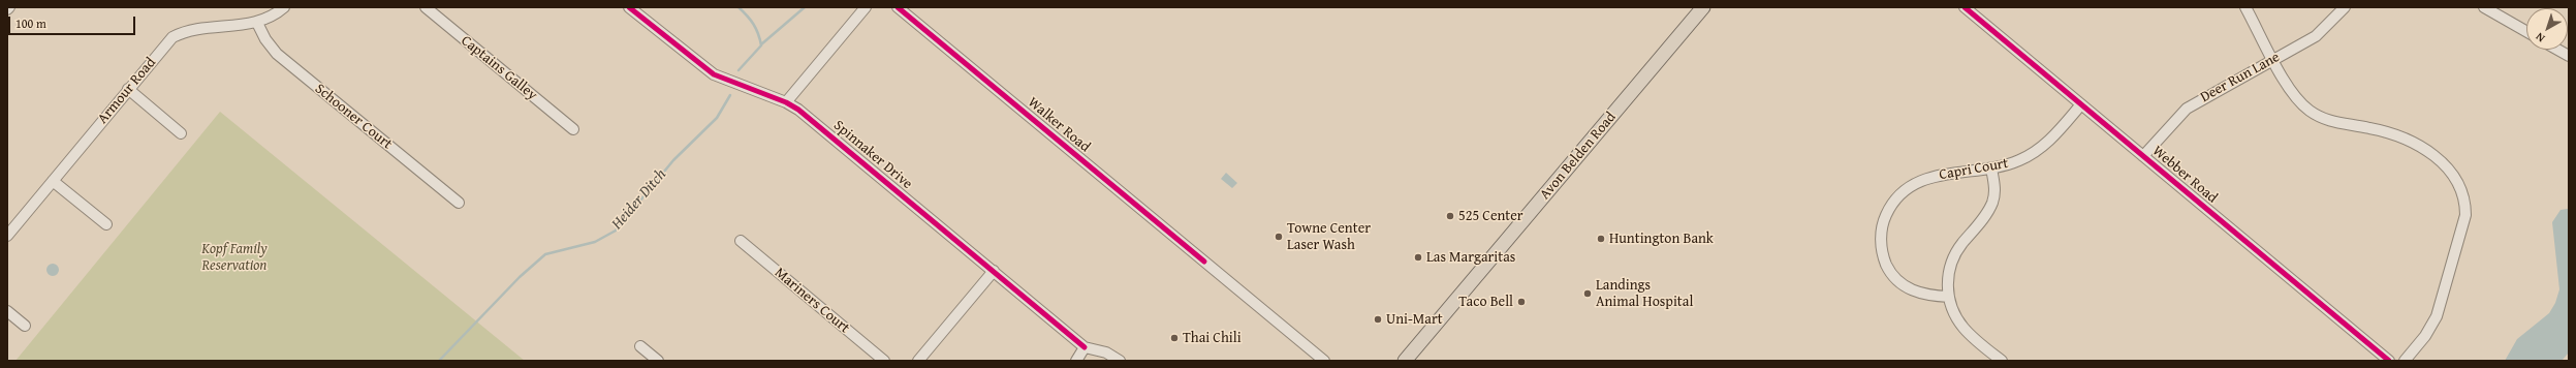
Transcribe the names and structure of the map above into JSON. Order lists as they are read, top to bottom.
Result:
{
  "streets": {
    "main road": ["Avon Belden Road"],
    "street": [
      "Captains Galley",
      "Deer Run Lane",
      "Armour Road",
      "Schooner Court",
      "Walker Road",
      "Spinnaker Drive",
      "Capri Court",
      "Webber Road",
      "Mariners Court"
    ]
  },
  "crossings": [
    ["Deer Run Lane", "Webber Road"],
    ["Armour Road", "Schooner Court"],
    ["Capri Court", "Webber Road"]
  ],
  "water": ["Heider Ditch"],
  "parks": ["Kopf Family Reservation"],
  "places": [
    "525 Center",
    "Towne Center Laser Wash",
    "Huntington Bank",
    "Las Margaritas",
    "Landings Animal Hospital",
    "Taco Bell",
    "Uni-Mart",
    "Thai Chili"
  ],
  "scale_bar": "100 m",
  "north": "bottom left"
}
